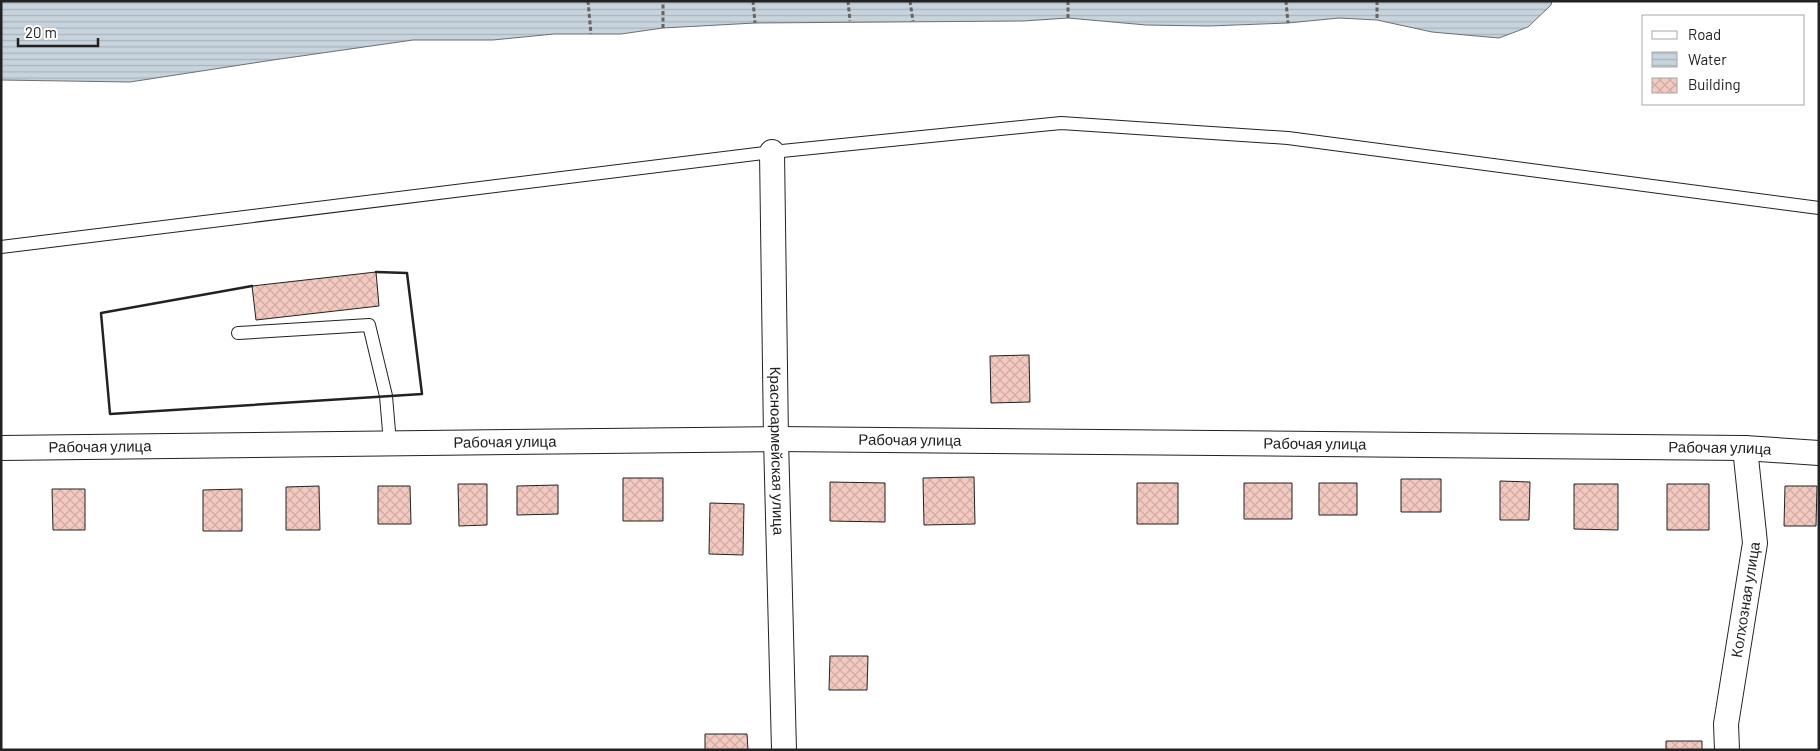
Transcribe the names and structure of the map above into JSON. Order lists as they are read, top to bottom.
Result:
{
  "streets": {
    "street": ["Рабочая улица", "Красноармейская улица", "Колхозная улица"]
  },
  "crossings": [
    ["Рабочая улица", "Красноармейская улица"],
    ["Рабочая улица", "Колхозная улица"]
  ],
  "legend": ["Road", "Water", "Building"],
  "scale_bar": "20 m"
}
